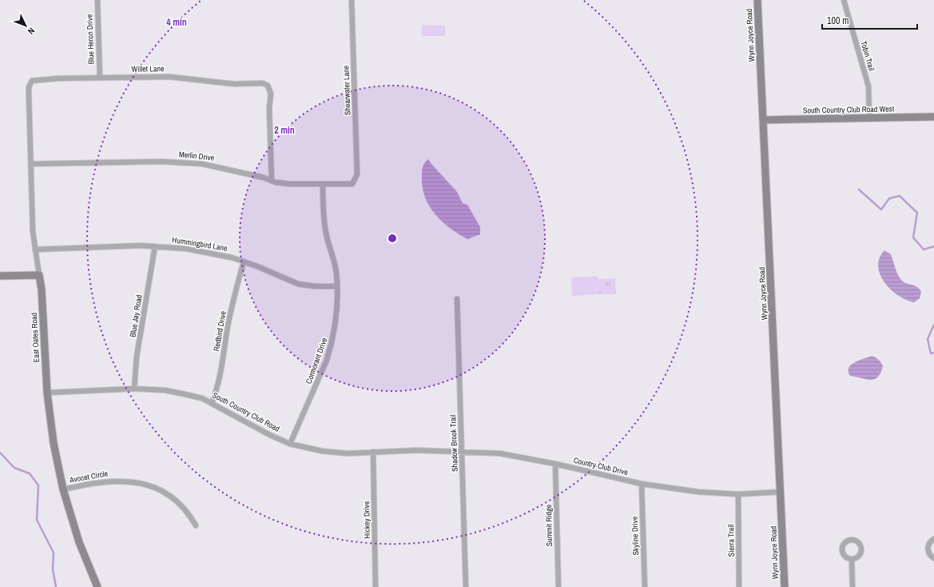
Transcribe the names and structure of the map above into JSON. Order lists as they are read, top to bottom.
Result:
{
  "streets": {
    "street": [
      "Wynn Joyce Road",
      "Blue Heron Drive",
      "Tobin Trail",
      "Willet Lane",
      "Shearwater Lane",
      "South Country Club Road West",
      "Merlin Drive",
      "Hummingbird Lane",
      "Blue Jay Road",
      "Redbird Drive",
      "East Oates Road",
      "Cormorant Drive",
      "South Country Club Road",
      "Shadow Brook Trail",
      "Country Club Drive",
      "Avocet Circle",
      "Hickey Drive",
      "Summit Ridge",
      "Skyline Drive",
      "Sierra Trail"
    ]
  },
  "crossings": [
    ["Wynn Joyce Road", "South Country Club Road West"],
    ["Wynn Joyce Road", "Country Club Drive"],
    ["Blue Heron Drive", "Willet Lane"],
    ["Tobin Trail", "South Country Club Road West"],
    ["Willet Lane", "Merlin Drive"],
    ["Willet Lane", "East Oates Road"],
    ["Shearwater Lane", "Merlin Drive"],
    ["Merlin Drive", "East Oates Road"],
    ["Merlin Drive", "Cormorant Drive"],
    ["Hummingbird Lane", "Blue Jay Road"],
    ["Hummingbird Lane", "Redbird Drive"],
    ["Hummingbird Lane", "East Oates Road"],
    ["Hummingbird Lane", "Cormorant Drive"],
    ["Blue Jay Road", "South Country Club Road"],
    ["Redbird Drive", "South Country Club Road"],
    ["East Oates Road", "South Country Club Road"],
    ["East Oates Road", "Avocet Circle"],
    ["Cormorant Drive", "South Country Club Road"],
    ["South Country Club Road", "Country Club Drive"],
    ["South Country Club Road", "Hickey Drive"],
    ["Shadow Brook Trail", "Country Club Drive"],
    ["Country Club Drive", "Summit Ridge"],
    ["Country Club Drive", "Skyline Drive"],
    ["Country Club Drive", "Sierra Trail"]
  ],
  "scale_bar": "100 m",
  "north": "bottom right",
  "rings": ["4 min", "2 min"]
}
